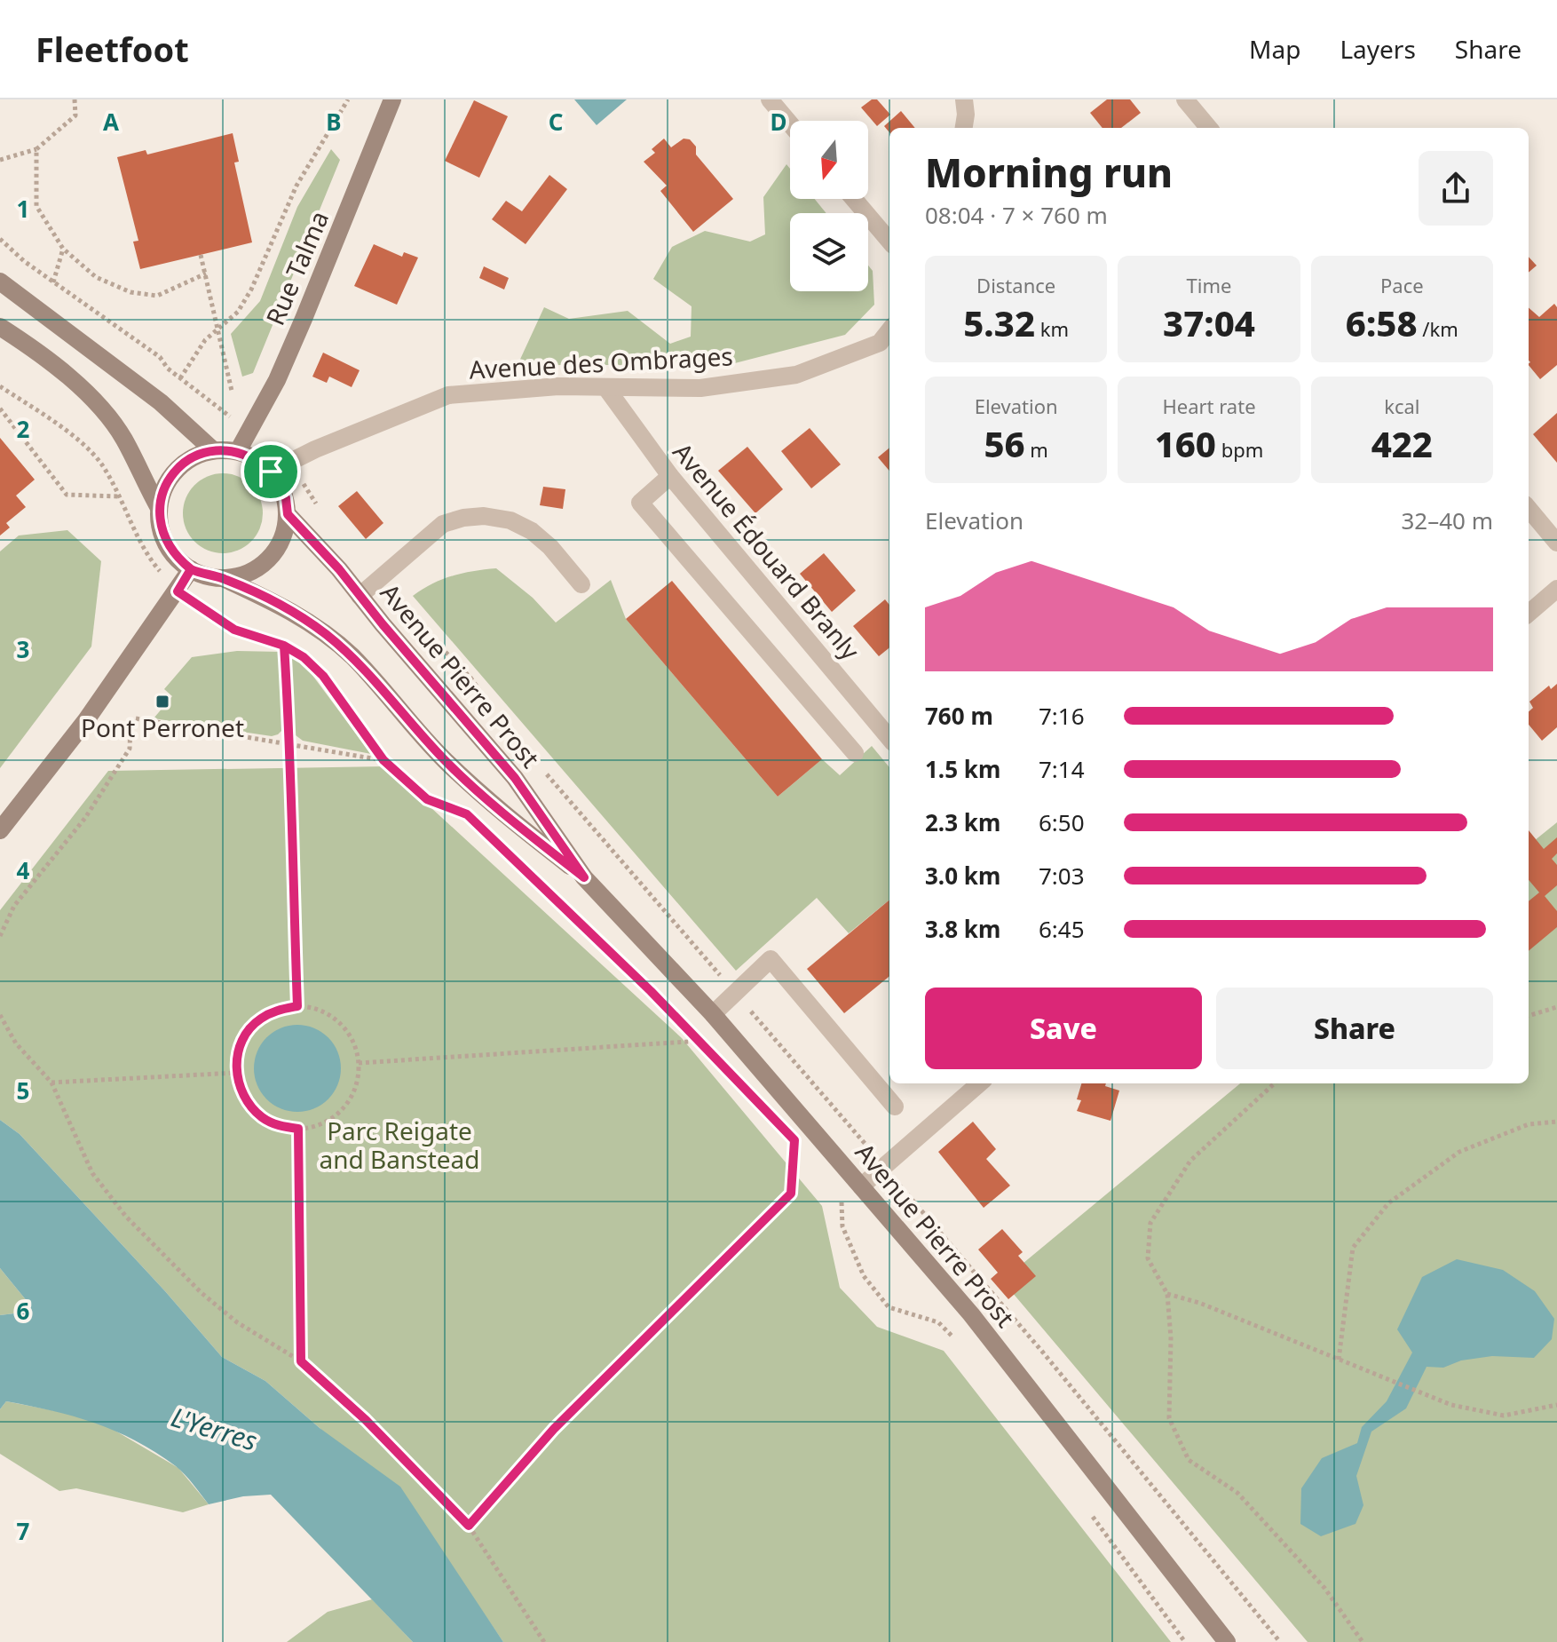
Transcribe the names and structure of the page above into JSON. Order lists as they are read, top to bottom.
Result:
{
  "streets": {
    "main road": ["Rue Talma", "Avenue Pierre Prost"],
    "street": ["Avenue des Ombrages", "Avenue Édouard Branly"]
  },
  "crossings": [
    ["Rue Talma", "Avenue des Ombrages"],
    ["Rue Talma", "Avenue Pierre Prost"],
    ["Avenue des Ombrages", "Avenue Édouard Branly"],
    ["Avenue des Ombrages", "Avenue Pierre Prost"]
  ],
  "water": ["L'Yerres"],
  "parks": ["Parc Reigate and Banstead"],
  "places": {
    "transit": ["Pont Perronet"]
  },
  "north": "bottom",
  "page": {
    "header": "Fleetfoot",
    "nav": ["Map", "Layers", "Share"],
    "heading": ["Morning run", "08:04 · 7 × 760 m"],
    "stats": [
      ["Distance", "5.32 km"],
      ["Time", "37:04"],
      ["Pace", "6:58 /km"],
      ["Elevation", "56 m"],
      ["Heart rate", "160 bpm"],
      ["kcal", "422"]
    ],
    "chart": ["Elevation", "32–40 m"],
    "list": [
      {
        "name": "760 m",
        "note": "7:16"
      },
      {
        "name": "1.5 km",
        "note": "7:14"
      },
      {
        "name": "2.3 km",
        "note": "6:50"
      },
      {
        "name": "3.0 km",
        "note": "7:03"
      },
      {
        "name": "3.8 km",
        "note": "6:45"
      }
    ],
    "buttons": ["Save", "Share"]
  },
  "grid": {
    "columns": [
      "A",
      "B",
      "C",
      "D"
    ],
    "rows": [
      "1",
      "2",
      "3",
      "4",
      "5",
      "6",
      "7"
    ]
  }
}
